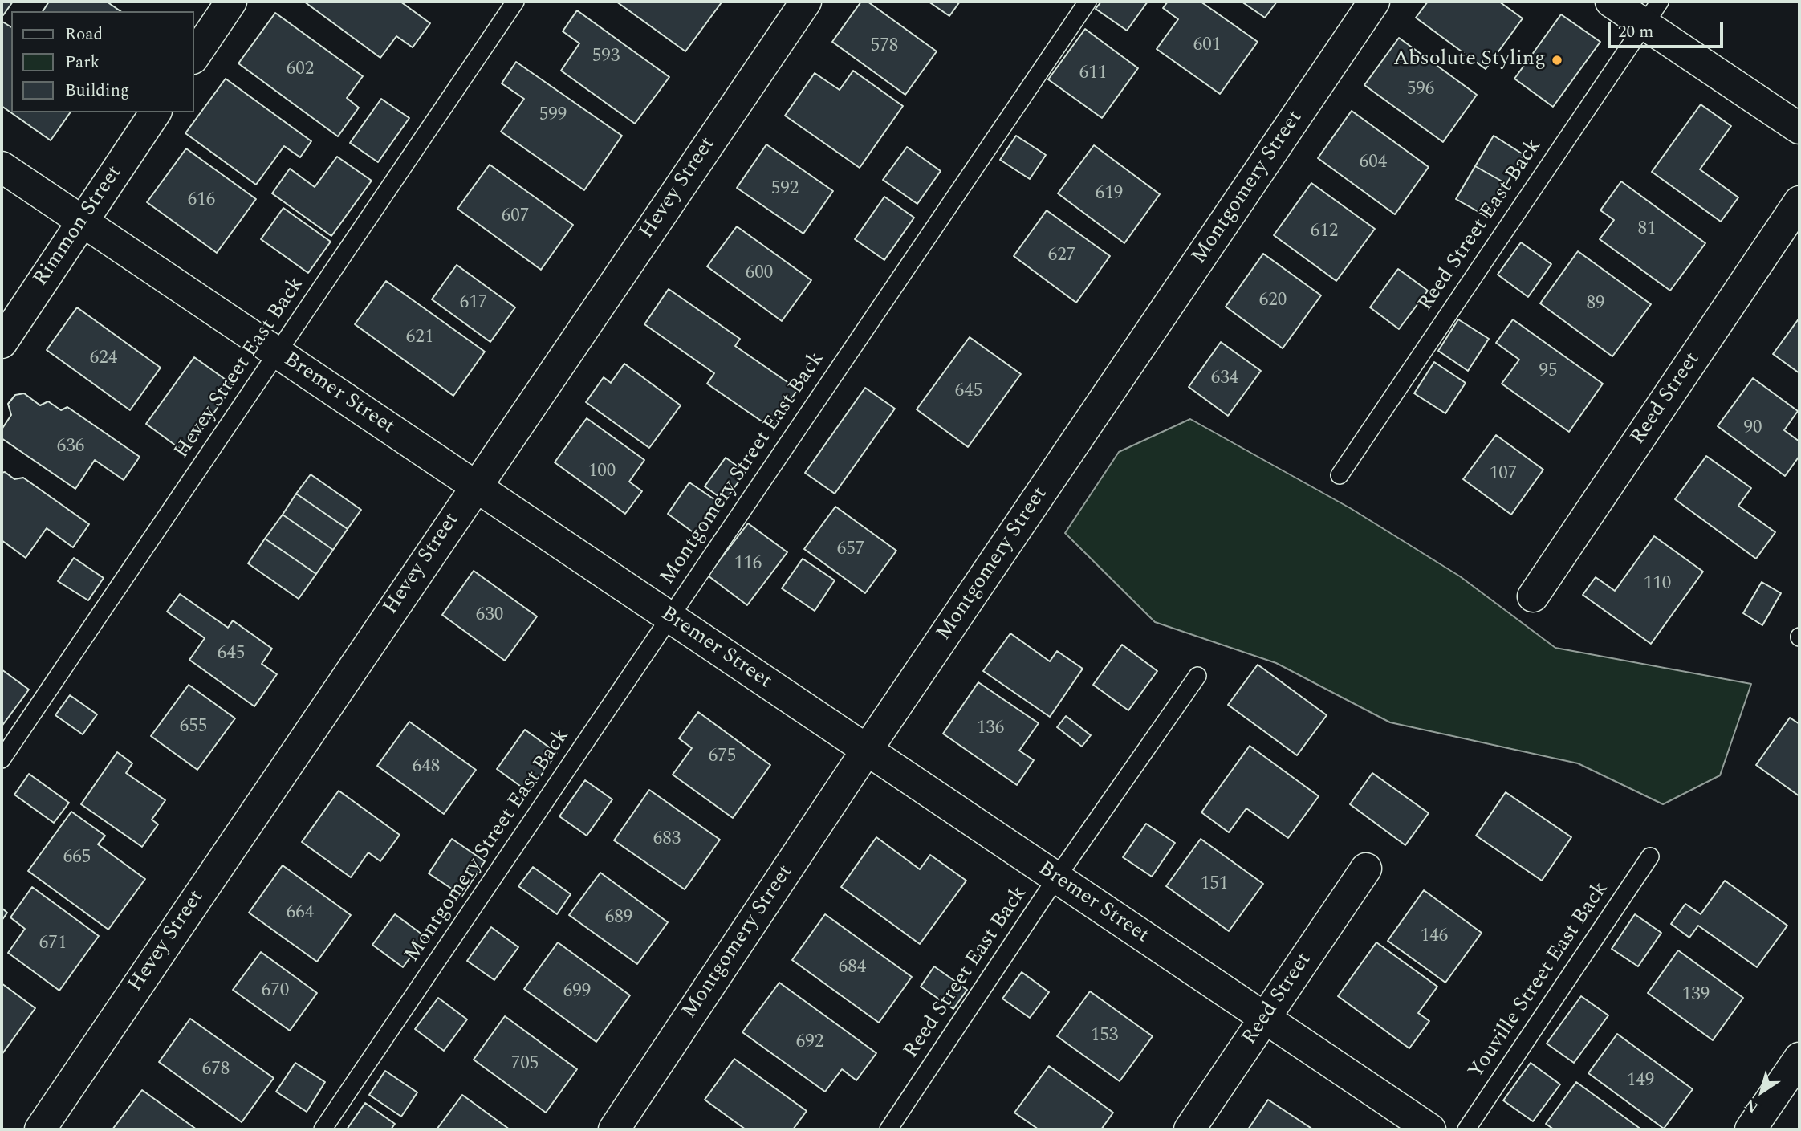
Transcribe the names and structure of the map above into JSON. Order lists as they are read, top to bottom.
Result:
{
  "streets": {
    "street": [
      "Montgomery Street",
      "Hevey Street",
      "Rimmon Street",
      "Bremer Street",
      "Reed Street"
    ],
    "lane": [
      "Reed Street East Back",
      "Hevey Street East Back",
      "Montgomery Street East Back",
      "Youville Street East Back"
    ]
  },
  "crossings": [
    ["Montgomery Street", "Bremer Street"],
    ["Hevey Street", "Bremer Street"],
    ["Reed Street East Back", "Bremer Street"],
    ["Rimmon Street", "Bremer Street"],
    ["Hevey Street East Back", "Bremer Street"],
    ["Bremer Street", "Reed Street"],
    ["Bremer Street", "Montgomery Street East Back"]
  ],
  "places": ["Absolute Styling"],
  "house_numbers": [
    "601",
    "578",
    "593",
    "602",
    "611",
    "596",
    "599",
    "604",
    "592",
    "619",
    "616",
    "607",
    "81",
    "612",
    "627",
    "600",
    "620",
    "617",
    "89",
    "621",
    "624",
    "95",
    "634",
    "645",
    "90",
    "636",
    "100",
    "107",
    "657",
    "116",
    "110",
    "630",
    "645",
    "655",
    "136",
    "675",
    "648",
    "683",
    "665",
    "151",
    "664",
    "689",
    "146",
    "671",
    "684",
    "670",
    "699",
    "139",
    "153",
    "692",
    "705",
    "678",
    "149"
  ],
  "legend": ["Road", "Park", "Building"],
  "scale_bar": "20 m",
  "north": "bottom left"
}
